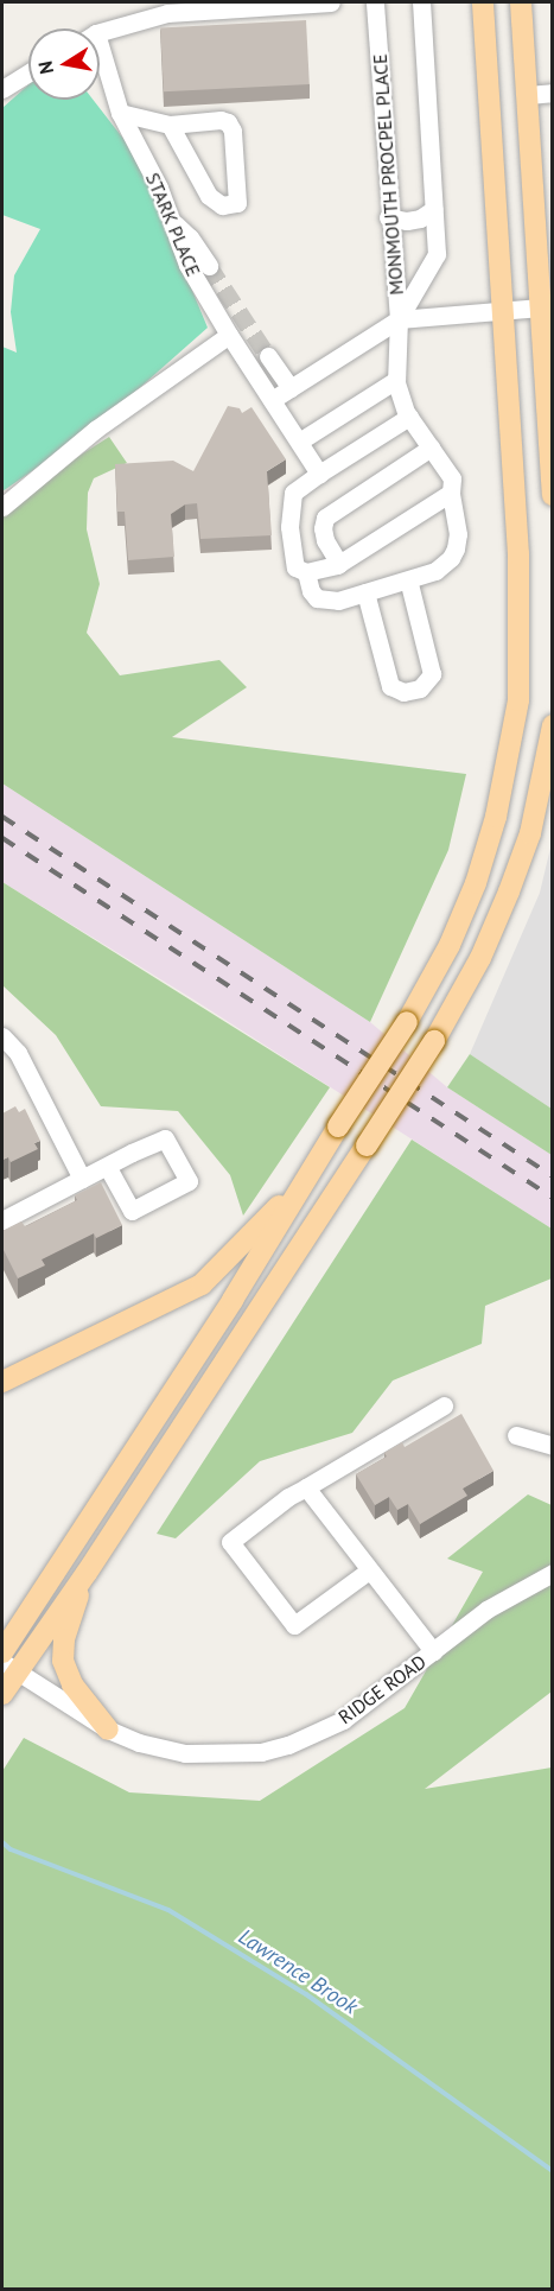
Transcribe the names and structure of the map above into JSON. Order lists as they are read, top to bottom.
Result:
{
  "streets": {
    "street": ["MONMOUTH PROCPEL PLACE", "STARK PLACE", "RIDGE ROAD"]
  },
  "water": ["Lawrence Brook"],
  "north": "left"
}
